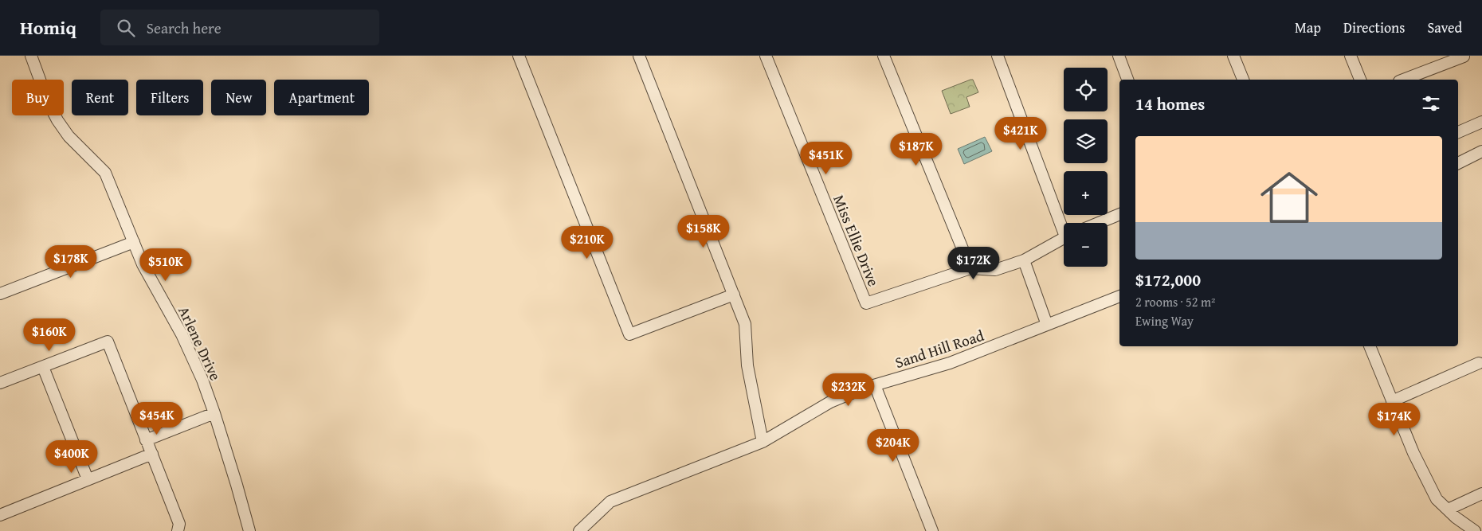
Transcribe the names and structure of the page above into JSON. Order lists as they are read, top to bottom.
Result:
{
  "streets": {
    "street": ["Miss Ellie Drive", "Arlene Drive", "Sand Hill Road"]
  },
  "page": {
    "header": "Homiq",
    "search": "Search here",
    "nav": ["Map", "Directions", "Saved"],
    "map_buttons": ["+", "−"],
    "chip": [
      "Buy",
      "Rent",
      "Filters",
      "New",
      "Apartment"
    ],
    "heading": "14 homes",
    "price": [
      "$421K",
      "$187K",
      "$451K",
      "$158K",
      "$210K",
      "$178K",
      "$172K",
      "$510K",
      "$160K",
      "$232K",
      "$454K",
      "$174K",
      "$204K",
      "$400K"
    ],
    "list": [
      {
        "name": "$172,000",
        "note": "2 rooms · 52 m² · Ewing Way"
      }
    ]
  }
}
